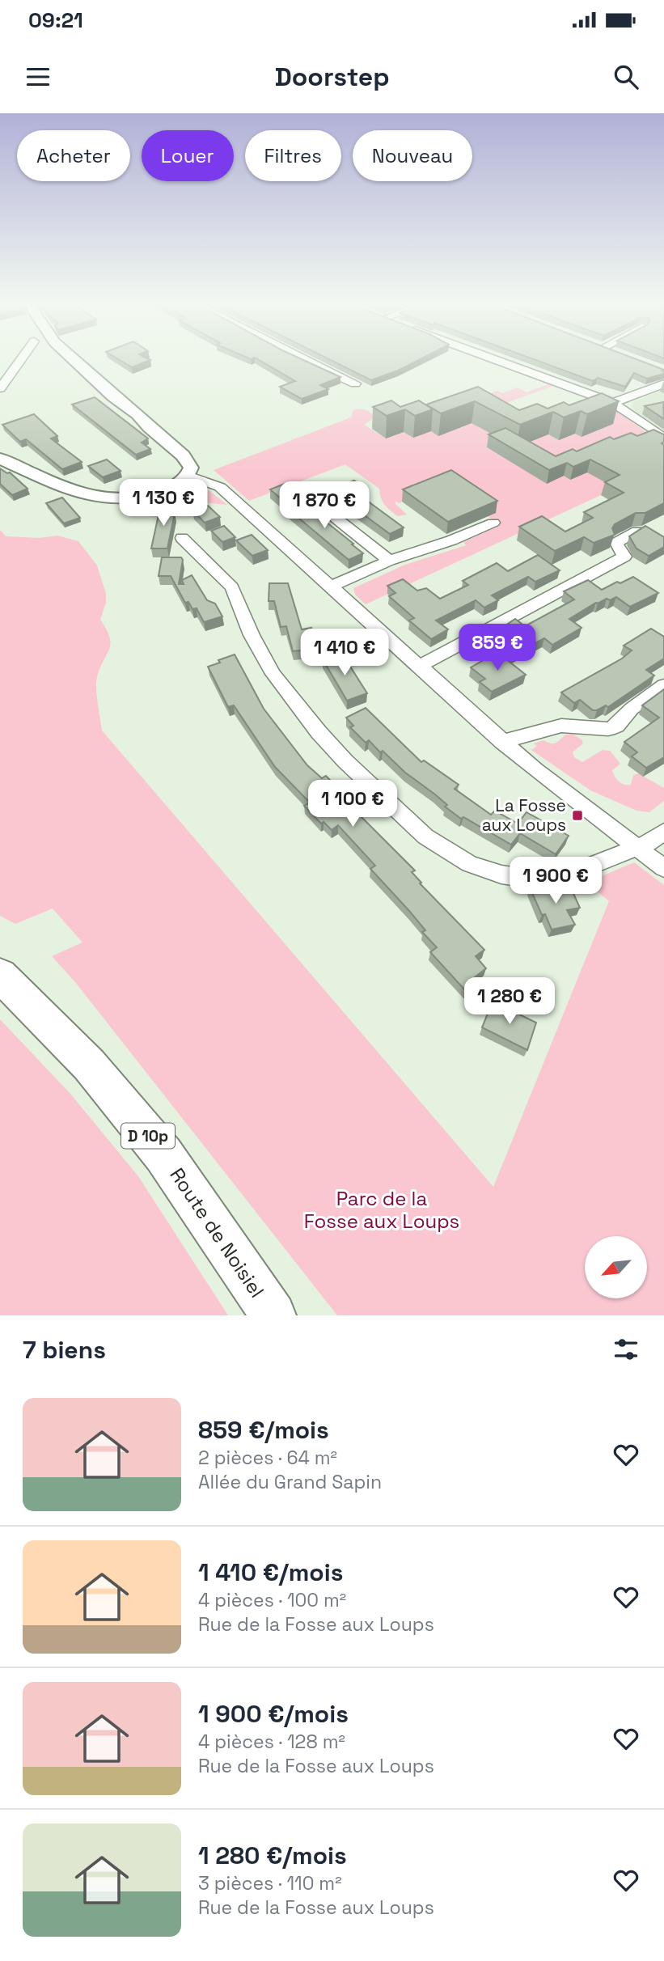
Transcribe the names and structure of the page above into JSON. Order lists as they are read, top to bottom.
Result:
{
  "streets": {
    "main road": ["D 10p", "Route de Noisiel"]
  },
  "parks": ["Parc de la Fosse aux Loups"],
  "places": {
    "transit": ["La Fosse aux Loups"]
  },
  "north": "bottom left",
  "page": {
    "status": "09:21",
    "header": "Doorstep",
    "chip": [
      "Acheter",
      "Louer",
      "Filtres",
      "Nouveau"
    ],
    "price": [
      "1 130 €",
      "1 870 €",
      "859 €",
      "1 410 €",
      "1 100 €",
      "1 900 €",
      "1 280 €"
    ],
    "heading": "7 biens",
    "list": [
      {
        "name": "859 €/mois",
        "note": "2 pièces · 64 m² · Allée du Grand Sapin"
      },
      {
        "name": "1 410 €/mois",
        "note": "4 pièces · 100 m² · Rue de la Fosse aux Loups"
      },
      {
        "name": "1 900 €/mois",
        "note": "4 pièces · 128 m² · Rue de la Fosse aux Loups"
      },
      {
        "name": "1 280 €/mois",
        "note": "3 pièces · 110 m² · Rue de la Fosse aux Loups"
      }
    ]
  }
}
